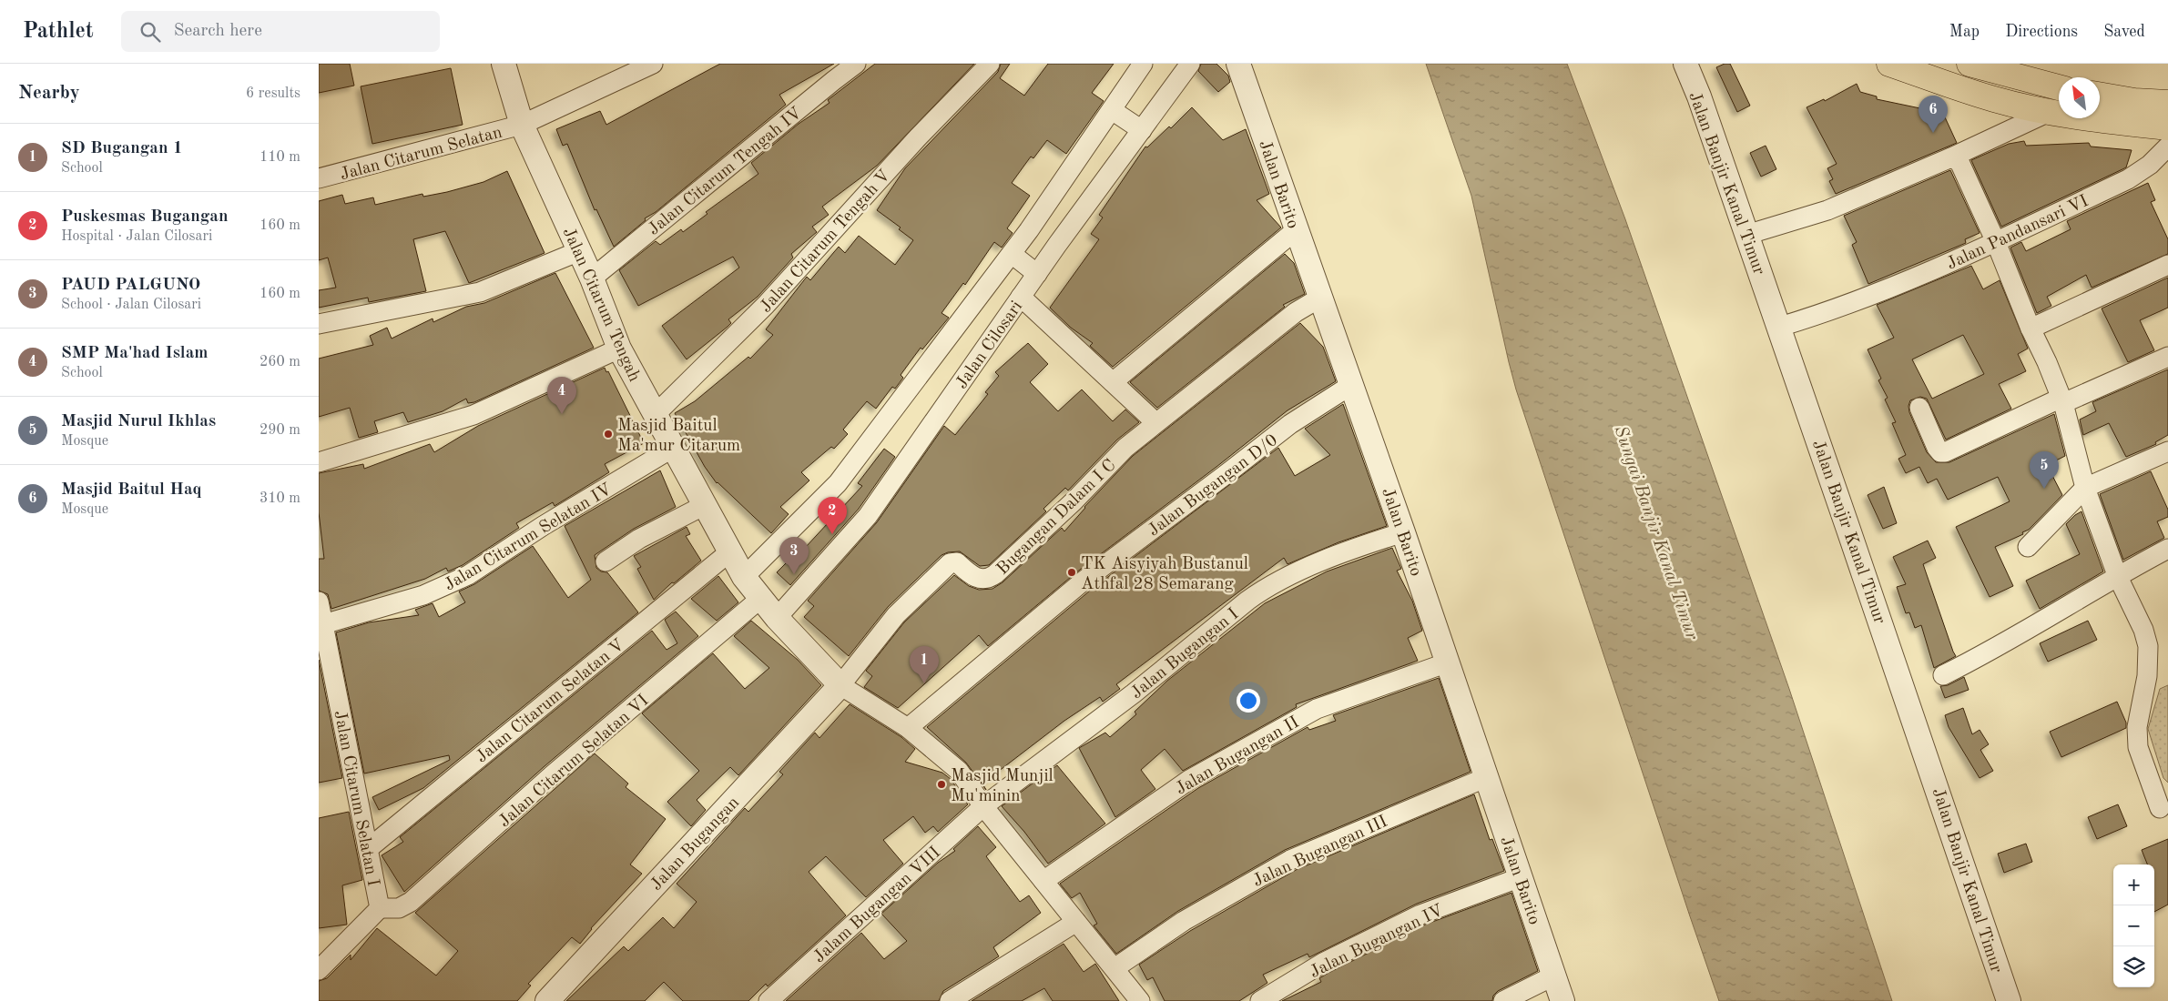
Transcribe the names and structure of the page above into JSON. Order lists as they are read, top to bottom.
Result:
{
  "streets": {
    "street": [
      "Jalan Citarum Selatan",
      "Jalan Citarum Tengah IV",
      "Jalan Banjir Kanal Timur",
      "Jalan Barito",
      "Jalan Pandansari VI",
      "Jalan Citarum Tengah V",
      "Jalan Citarum Tengah",
      "Jalan Cilosari",
      "Jalan Bugangan D/0",
      "Bugangan Dalam I C",
      "Jalan Citarum Selatan IV",
      "Jalan Bugangan I",
      "Jalan Citarum Selatan V",
      "Jalan Bugangan II",
      "Jalan Citarum Selatan VI",
      "Jalan Citarum Selatan I",
      "Jalan Bugangan",
      "Jalan Bugangan III",
      "Jalam Bugangan VIII",
      "Jalan Bugangan IV"
    ]
  },
  "crossings": [
    ["Jalan Citarum Selatan", "Jalan Citarum Tengah"],
    ["Jalan Citarum Tengah IV", "Jalan Citarum Tengah"],
    ["Jalan Banjir Kanal Timur", "Jalan Pandansari VI"],
    ["Jalan Barito", "Jalan Bugangan D/0"],
    ["Jalan Barito", "Jalan Bugangan I"],
    ["Jalan Barito", "Jalan Bugangan II"],
    ["Jalan Barito", "Jalan Bugangan III"],
    ["Jalan Barito", "Jalan Bugangan IV"],
    ["Jalan Citarum Tengah V", "Jalan Citarum Tengah"],
    ["Jalan Citarum Tengah", "Jalan Cilosari"],
    ["Jalan Citarum Tengah", "Bugangan Dalam I C"],
    ["Jalan Citarum Tengah", "Jalan Citarum Selatan IV"],
    ["Jalan Citarum Tengah", "Jalan Citarum Selatan V"],
    ["Jalan Citarum Tengah", "Jalan Citarum Selatan VI"],
    ["Jalan Citarum Tengah", "Jalan Bugangan"],
    ["Bugangan Dalam I C", "Jalan Bugangan"],
    ["Jalan Citarum Selatan IV", "Jalan Citarum Selatan I"],
    ["Jalan Bugangan I", "Jalam Bugangan VIII"],
    ["Jalan Citarum Selatan V", "Jalan Citarum Selatan I"],
    ["Jalan Citarum Selatan VI", "Jalan Citarum Selatan I"]
  ],
  "water": ["Sungai Banjir Kanal Timur"],
  "places": ["Masjid Baitul Ma'mur Citarum", "TK Aisyiyah Bustanul Athfal 28 Semarang", "Masjid Munjil Mu'minin"],
  "north": "top left",
  "page": {
    "header": "Pathlet",
    "search": "Search here",
    "nav": ["Map", "Directions", "Saved"],
    "heading": ["Nearby", "6 results"],
    "pins": [
      "6",
      "4",
      "5",
      "2",
      "3",
      "1"
    ],
    "list": [
      {
        "mark": "1",
        "name": "SD Bugangan 1",
        "note": "School",
        "value": "110 m"
      },
      {
        "mark": "2",
        "name": "Puskesmas Bugangan",
        "note": "Hospital · Jalan Cilosari",
        "value": "160 m"
      },
      {
        "mark": "3",
        "name": "PAUD PALGUNO",
        "note": "School · Jalan Cilosari",
        "value": "160 m"
      },
      {
        "mark": "4",
        "name": "SMP Ma'had Islam",
        "note": "School",
        "value": "260 m"
      },
      {
        "mark": "5",
        "name": "Masjid Nurul Ikhlas",
        "note": "Mosque",
        "value": "290 m"
      },
      {
        "mark": "6",
        "name": "Masjid Baitul Haq",
        "note": "Mosque",
        "value": "310 m"
      }
    ],
    "map_buttons": ["+", "−"]
  }
}
